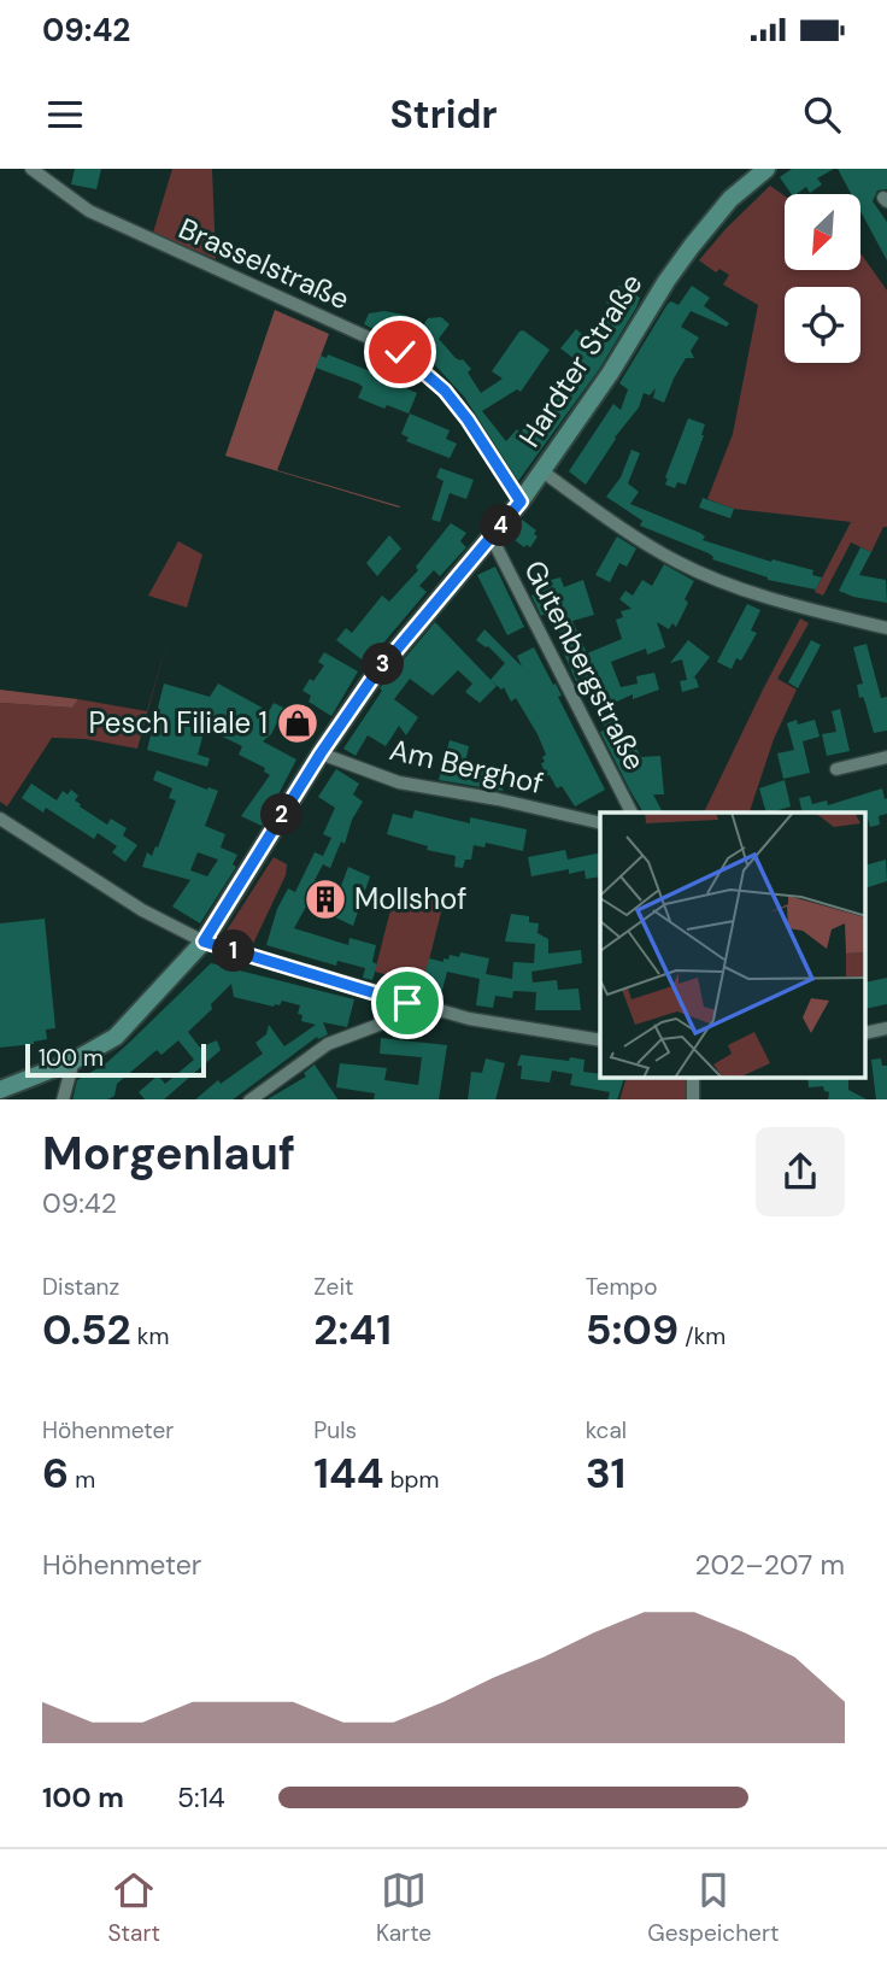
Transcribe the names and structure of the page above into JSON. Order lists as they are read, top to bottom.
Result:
{
  "streets": {
    "main road": ["Hardter Straße"],
    "street": ["Brasselstraße", "Gutenbergstraße", "Am Berghof"]
  },
  "crossings": [
    ["Brasselstraße", "Hardter Straße"],
    ["Hardter Straße", "Gutenbergstraße"],
    ["Hardter Straße", "Am Berghof"]
  ],
  "places": {
    "shop": ["Pesch Filiale 1"],
    "building": ["Mollshof"]
  },
  "scale_bar": "100 m",
  "north": "bottom left",
  "page": {
    "status": "09:42",
    "header": "Stridr",
    "pins": [
      "4",
      "3",
      "2",
      "1"
    ],
    "scale": "100 m",
    "heading": ["Morgenlauf", "09:42"],
    "stats": [
      ["Distanz", "0.52 km"],
      ["Zeit", "2:41"],
      ["Tempo", "5:09 /km"],
      ["Höhenmeter", "6 m"],
      ["Puls", "144 bpm"],
      ["kcal", "31"]
    ],
    "chart": ["Höhenmeter", "202–207 m"],
    "list": [
      {
        "name": "100 m",
        "note": "5:14"
      }
    ],
    "tabs": ["Start", "Karte", "Gespeichert"]
  }
}
